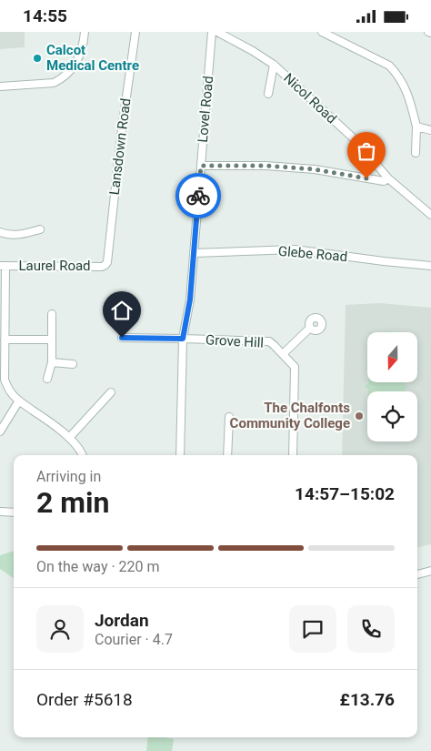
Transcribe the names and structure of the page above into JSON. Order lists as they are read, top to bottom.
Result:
{
  "streets": {
    "street": [
      "Nicol Road",
      "Lovel Road",
      "Lansdown Road",
      "Glebe Road",
      "Laurel Road",
      "Grove Hill"
    ]
  },
  "crossings": [
    ["Lovel Road", "Glebe Road"],
    ["Lovel Road", "Grove Hill"],
    ["Lansdown Road", "Laurel Road"]
  ],
  "places": ["Calcot Medical Centre", "The Chalfonts Community College"],
  "north": "bottom",
  "page": {
    "status": "14:55",
    "heading": ["2 min", "Arriving in", "14:57–15:02"],
    "panel": [
      "Jordan",
      "Courier · 4.7",
      "Order #5618",
      "£13.76"
    ],
    "bar": "On the way · 220 m"
  }
}
